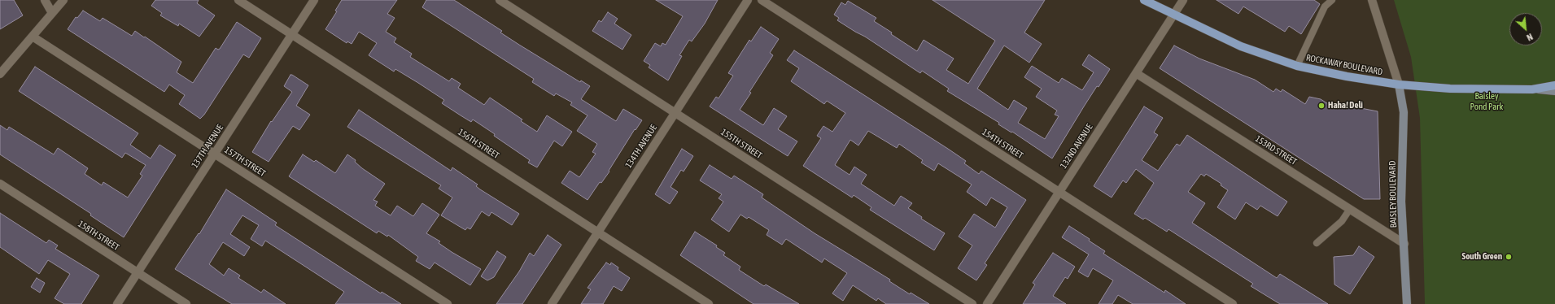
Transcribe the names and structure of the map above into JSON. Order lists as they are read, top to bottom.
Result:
{
  "streets": {
    "main road": ["ROCKAWAY BOULEVARD", "BAISLEY BOULEVARD"],
    "street": [
      "156TH STREET",
      "155TH STREET",
      "154TH STREET",
      "137TH AVENUE",
      "134TH AVENUE",
      "132ND AVENUE",
      "153RD STREET",
      "157TH STREET",
      "158TH STREET"
    ]
  },
  "crossings": [
    ["ROCKAWAY BOULEVARD", "132ND AVENUE"],
    ["ROCKAWAY BOULEVARD", "BAISLEY BOULEVARD"],
    ["156TH STREET", "137TH AVENUE"],
    ["156TH STREET", "134TH AVENUE"],
    ["155TH STREET", "134TH AVENUE"],
    ["154TH STREET", "132ND AVENUE"],
    ["137TH AVENUE", "157TH STREET"],
    ["137TH AVENUE", "158TH STREET"],
    ["132ND AVENUE", "153RD STREET"],
    ["153RD STREET", "BAISLEY BOULEVARD"]
  ],
  "parks": ["Baisley Pond Park"],
  "places": ["Haha! Deli", "South Green"],
  "north": "bottom right"
}
